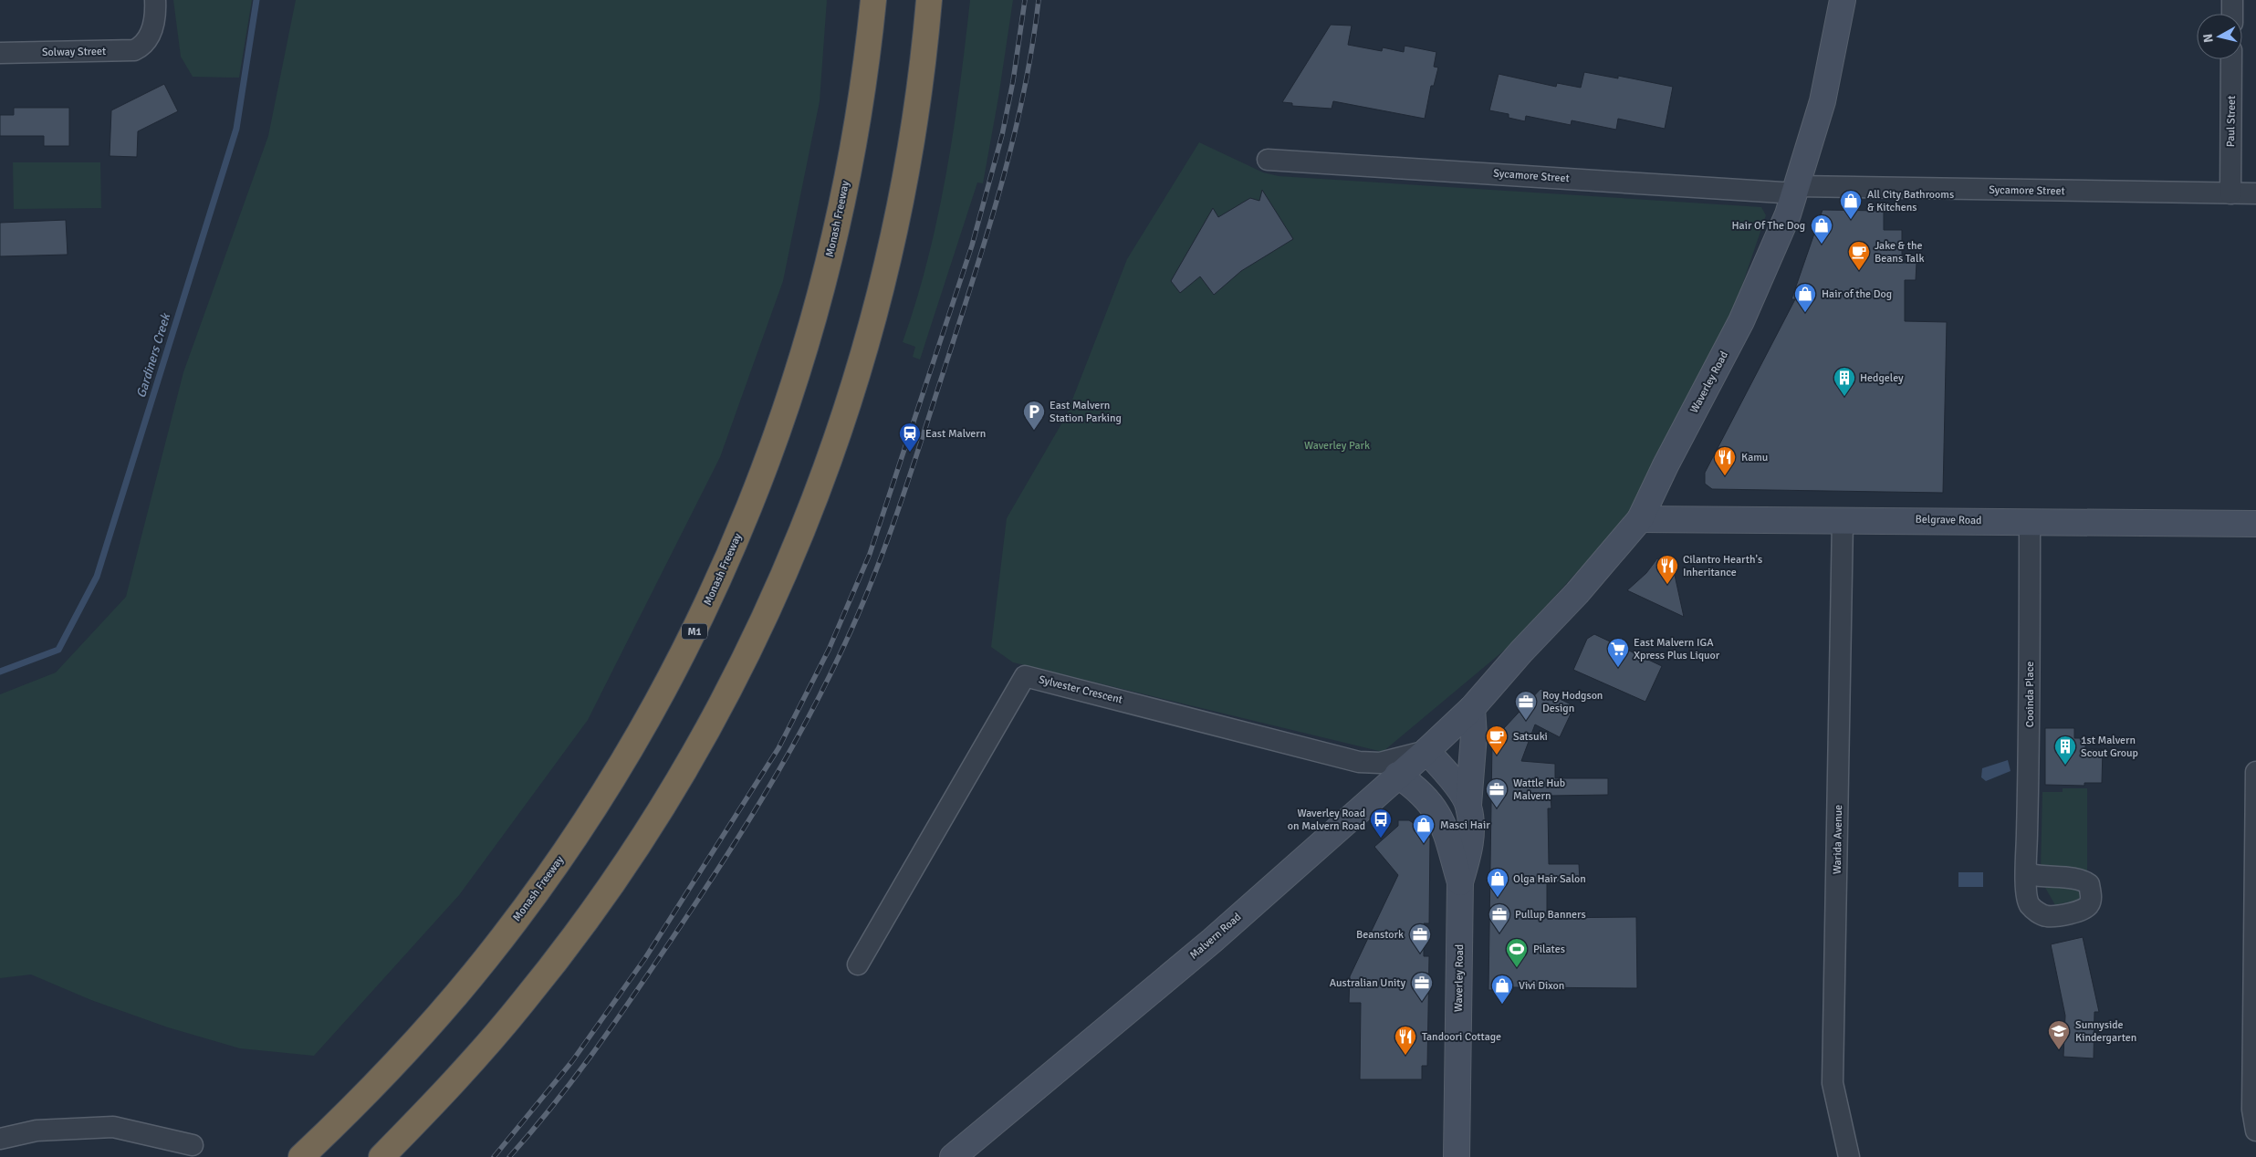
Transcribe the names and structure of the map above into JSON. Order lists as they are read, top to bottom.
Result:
{
  "streets": {
    "highway": ["Monash Freeway", "M1"],
    "main road": ["Waverley Road", "Belgrave Road", "Malvern Road"],
    "street": [
      "Solway Street",
      "Paul Street",
      "Sycamore Street",
      "Sylvester Crescent",
      "Cooinda Place",
      "Warida Avenue"
    ]
  },
  "crossings": [
    ["Paul Street", "Sycamore Street"],
    ["Sycamore Street", "Waverley Road"],
    ["Waverley Road", "Belgrave Road"],
    ["Waverley Road", "Sylvester Crescent"],
    ["Waverley Road", "Malvern Road"],
    ["Belgrave Road", "Cooinda Place"],
    ["Belgrave Road", "Warida Avenue"],
    ["Sylvester Crescent", "Malvern Road"]
  ],
  "water": ["Gardiners Creek"],
  "parks": ["Waverley Park"],
  "places": {
    "shop": [
      "All City Bathrooms & Kitchens",
      "Hair Of The Dog",
      "Hair of the Dog",
      "Masci Hair",
      "Olga Hair Salon",
      "Vivi Dixon"
    ],
    "cafe": ["Jake & the Beans Talk", "Satsuki"],
    "building": ["Hedgeley", "1st Malvern Scout Group"],
    "parking": ["East Malvern Station Parking"],
    "station": ["East Malvern"],
    "restaurant": ["Kamu", "Cilantro Hearth's Inheritance", "Tandoori Cottage"],
    "supermarket": ["East Malvern IGA Xpress Plus Liquor"],
    "office": [
      "Roy Hodgson Design",
      "Wattle Hub Malvern",
      "Pullup Banners",
      "Beanstork",
      "Australian Unity"
    ],
    "bus stop": ["Waverley Road on Malvern Road"],
    "sports": ["Pilates"],
    "school or university": ["Sunnyside Kindergarten"]
  },
  "north": "left"
}
